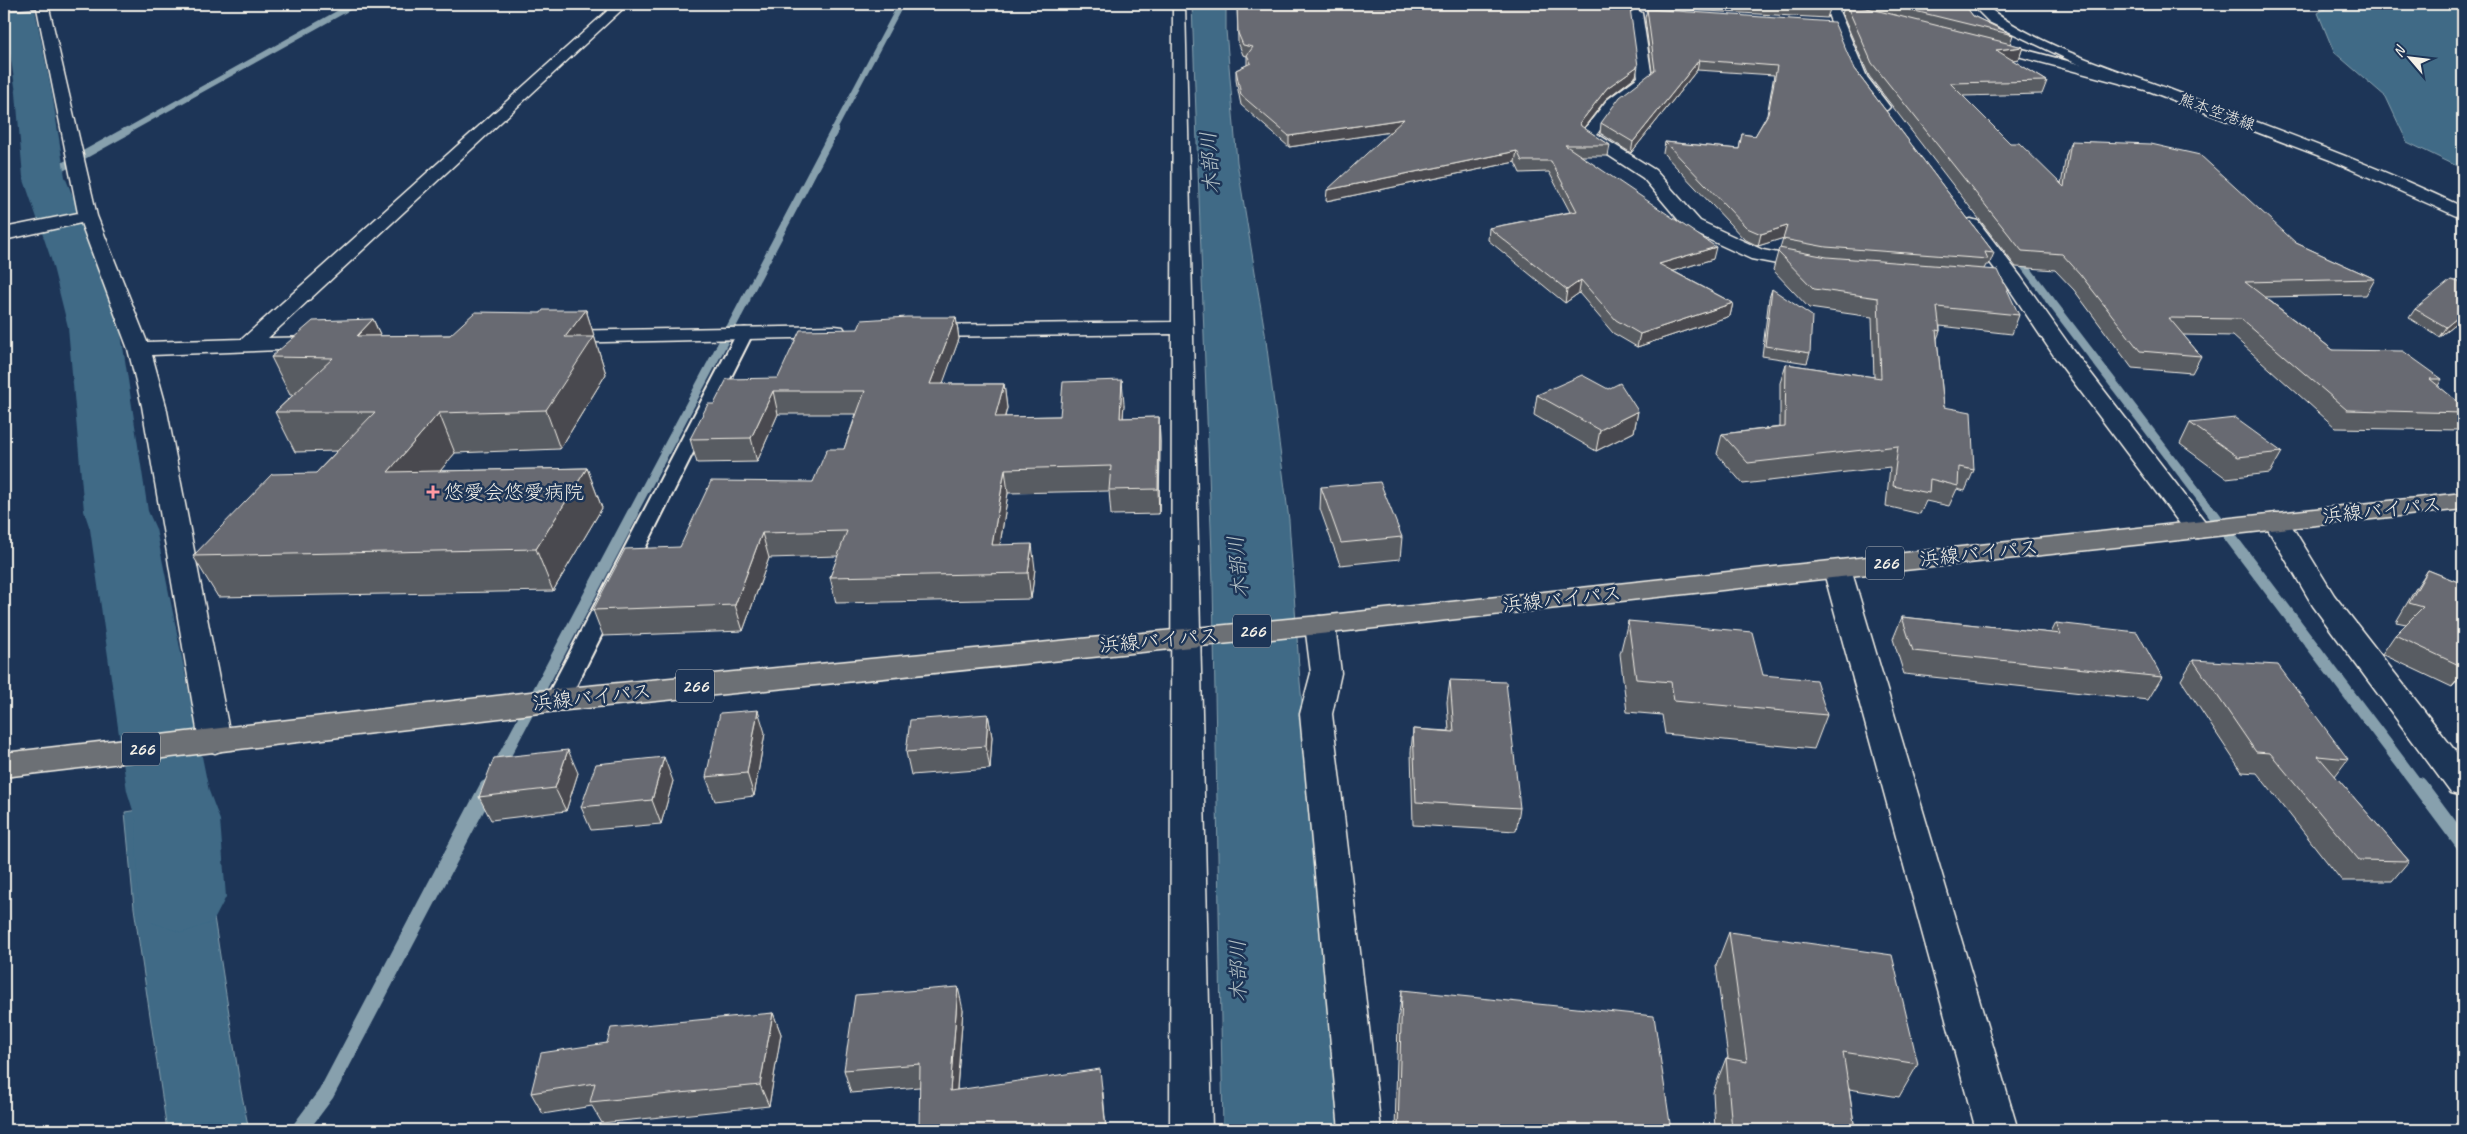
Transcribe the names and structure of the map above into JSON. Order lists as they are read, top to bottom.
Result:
{
  "streets": {
    "highway": ["浜線バイパス", "266"],
    "street": ["熊本空港線"]
  },
  "water": ["木部川"],
  "places": {
    "health": ["悠愛会悠愛病院"]
  },
  "north": "top left"
}
